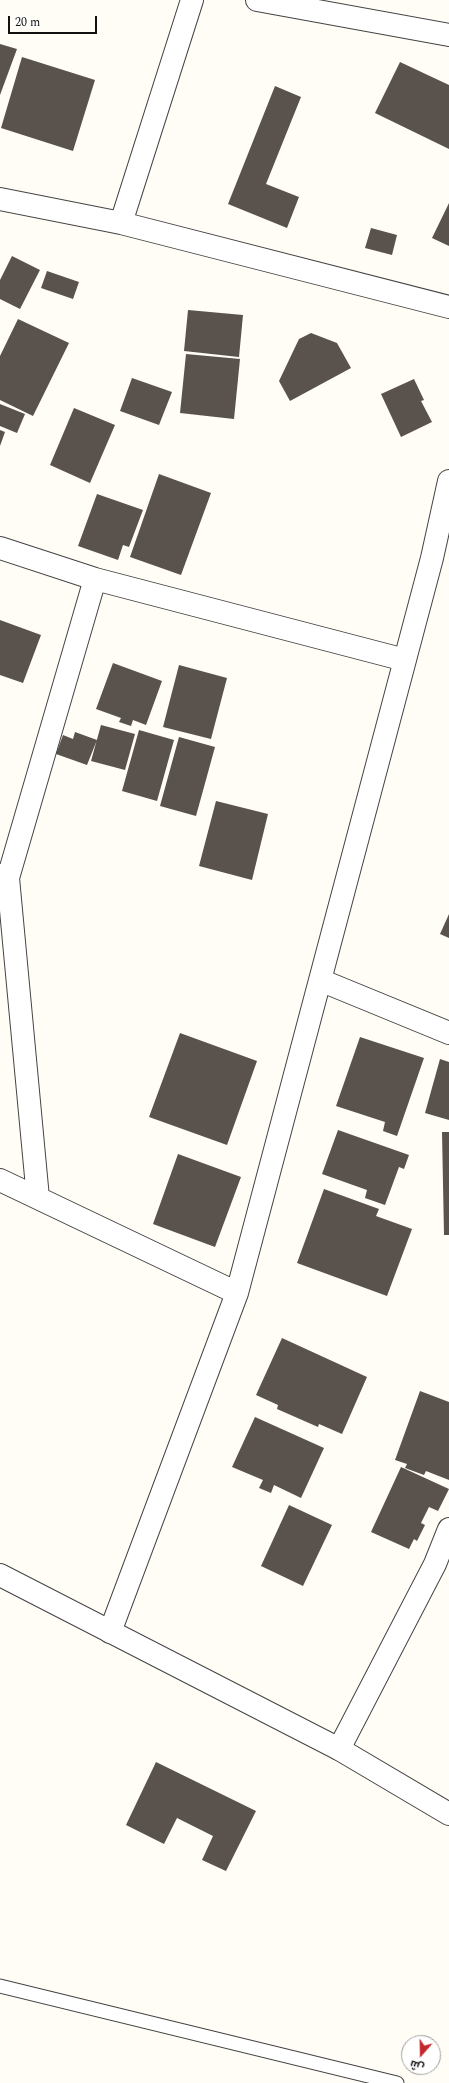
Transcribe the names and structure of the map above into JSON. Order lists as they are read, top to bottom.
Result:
{
  "scale_bar": "20 m",
  "north": "bottom"
}
